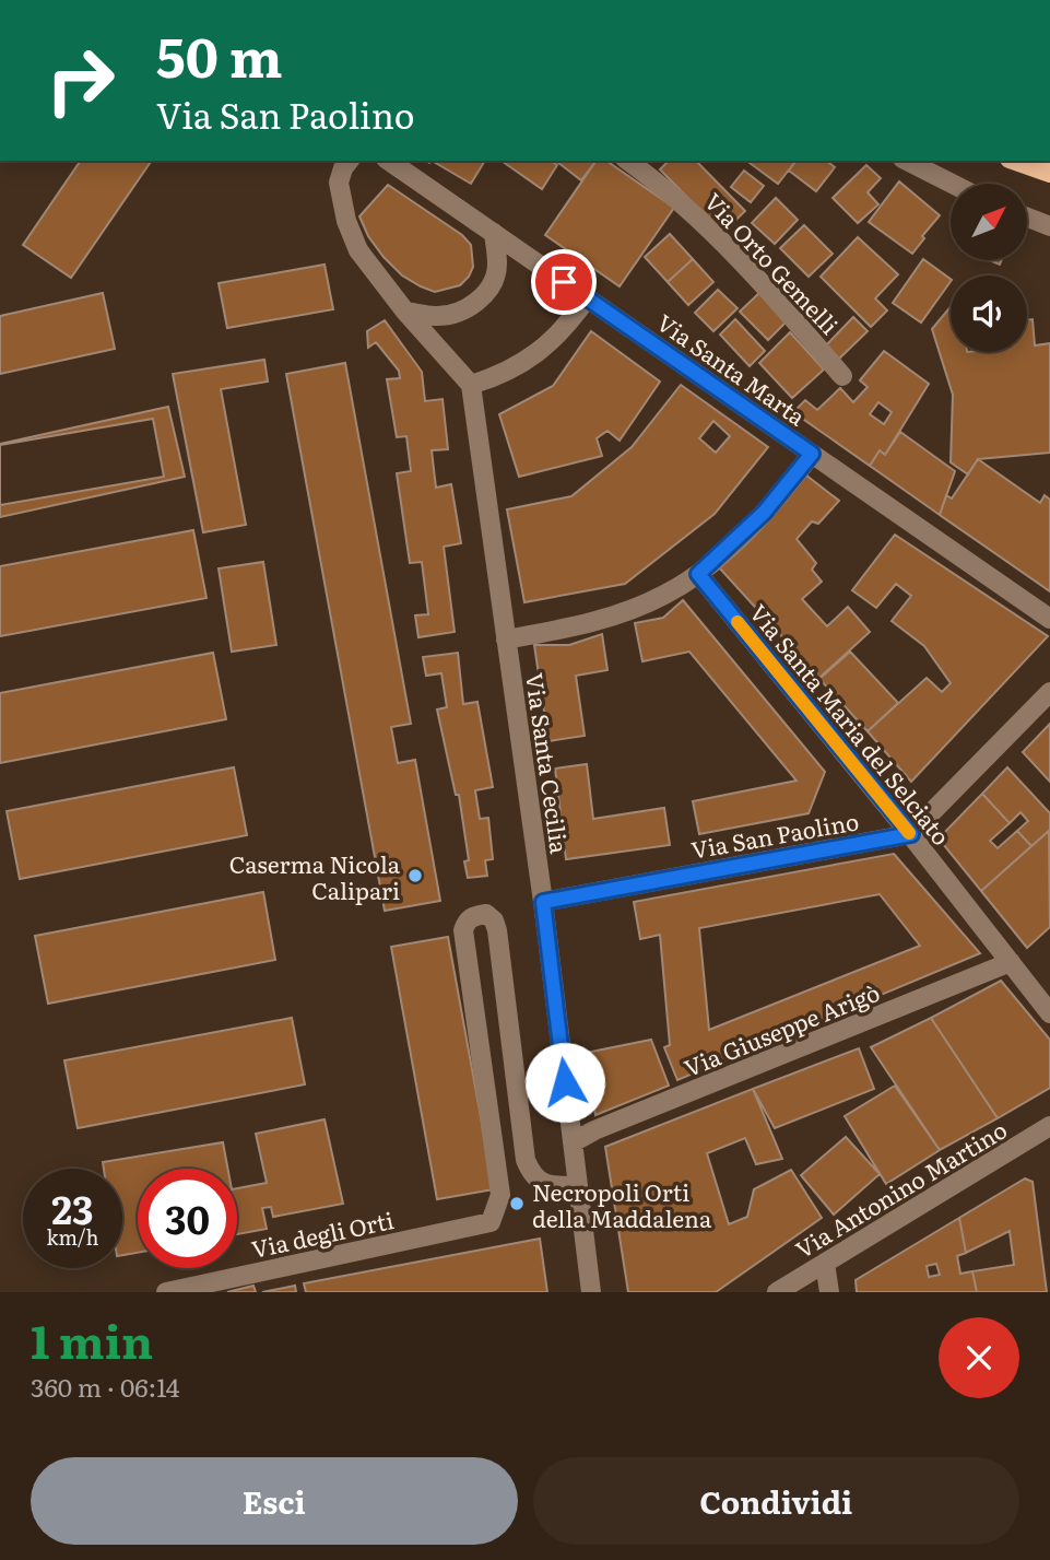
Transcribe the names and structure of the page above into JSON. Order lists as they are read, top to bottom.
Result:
{
  "streets": {
    "street": [
      "Via Orto Gemelli",
      "Via Santa Marta",
      "Via Santa Maria del Selciato",
      "Via Santa Cecilia",
      "Via San Paolino",
      "Via Giuseppe Arigò",
      "Via Antonino Martino",
      "Via degli Orti"
    ]
  },
  "crossings": [
    ["Via Santa Maria del Selciato", "Via San Paolino"],
    ["Via Santa Maria del Selciato", "Via Giuseppe Arigò"],
    ["Via Santa Cecilia", "Via San Paolino"],
    ["Via Santa Cecilia", "Via Giuseppe Arigò"],
    ["Via Santa Cecilia", "Via degli Orti"]
  ],
  "places": ["Caserma Nicola Calipari", "Necropoli Orti della Maddalena"],
  "north": "top right",
  "page": {
    "turn": ["50 m", "Via San Paolino"],
    "speed": "23 km/h",
    "limit": "30",
    "heading": ["1 min", "360 m · 06:14"],
    "buttons": ["Esci", "Condividi"]
  }
}
